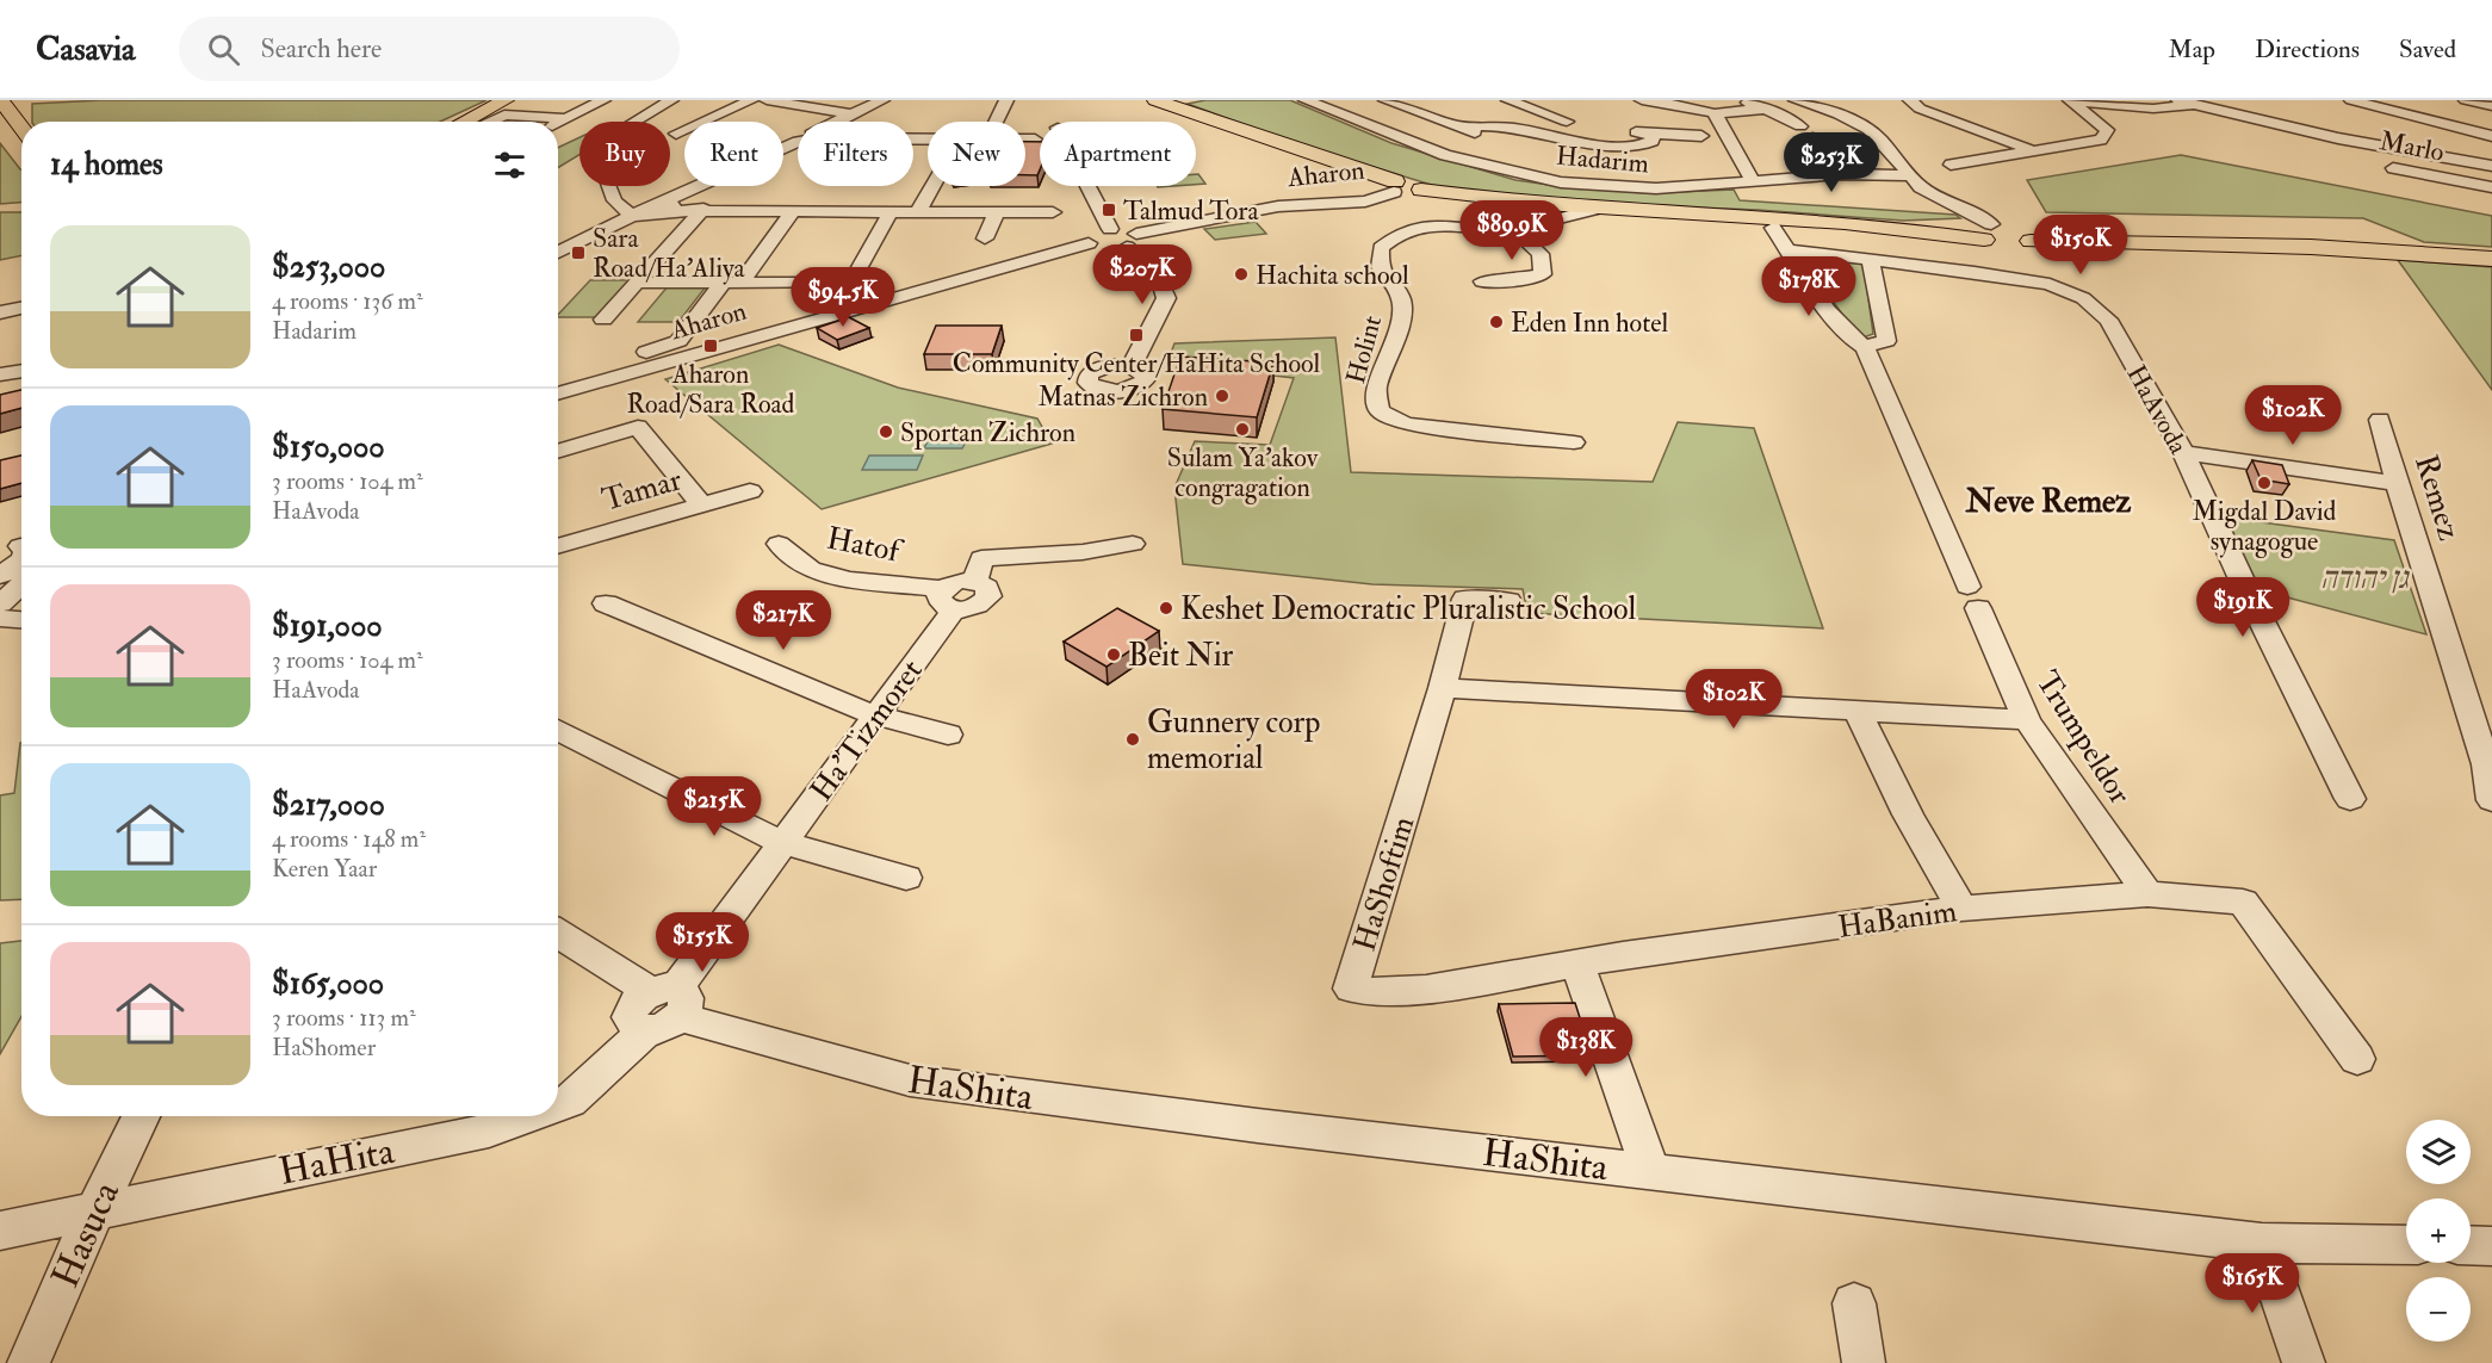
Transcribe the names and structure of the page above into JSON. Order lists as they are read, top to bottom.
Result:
{
  "streets": {
    "street": [
      "Marlo",
      "Hadarim",
      "Aharon",
      "Holint",
      "HaAvoda",
      "Tamar",
      "Remez",
      "Hatof",
      "Ha'Tizmoret",
      "Trumpeldor",
      "HaShoftim",
      "HaBanim",
      "HaShita",
      "HaHita",
      "Hasuca"
    ]
  },
  "crossings": [
    ["HaAvoda", "Trumpeldor"],
    ["Hatof", "Ha'Tizmoret"],
    ["Ha'Tizmoret", "HaShita"],
    ["Ha'Tizmoret", "HaHita"],
    ["Trumpeldor", "HaBanim"],
    ["HaShoftim", "HaBanim"],
    ["HaShita", "HaHita"],
    ["HaHita", "Hasuca"]
  ],
  "districts": ["Neve Remez"],
  "parks": ["גן יהודה"],
  "places": {
    "transit": [
      "Talmud Tora",
      "Sara Road/Ha'Aliya",
      "Community Center/HaHita School",
      "Aharon Road/Sara Road"
    ],
    "other": [
      "Hachita school",
      "Eden Inn hotel",
      "Matnas Zichron",
      "Sulam Ya'akov congragation",
      "Sportan Zichron",
      "Migdal David synagogue",
      "Keshet Democratic Pluralistic School",
      "Beit Nir",
      "Gunnery corp memorial"
    ]
  },
  "page": {
    "header": "Casavia",
    "search": "Search here",
    "nav": ["Map", "Directions", "Saved"],
    "chip": [
      "Buy",
      "Rent",
      "Filters",
      "New",
      "Apartment"
    ],
    "heading": "14 homes",
    "price": [
      "$253K",
      "$89.9K",
      "$150K",
      "$207K",
      "$178K",
      "$94.5K",
      "$102K",
      "$191K",
      "$217K",
      "$102K",
      "$215K",
      "$155K",
      "$138K",
      "$165K"
    ],
    "list": [
      {
        "name": "$253,000",
        "note": "4 rooms · 136 m² · Hadarim"
      },
      {
        "name": "$150,000",
        "note": "3 rooms · 104 m² · HaAvoda"
      },
      {
        "name": "$191,000",
        "note": "3 rooms · 104 m² · HaAvoda"
      },
      {
        "name": "$217,000",
        "note": "4 rooms · 148 m² · Keren Yaar"
      },
      {
        "name": "$165,000",
        "note": "3 rooms · 113 m² · HaShomer"
      }
    ],
    "map_buttons": ["+", "−"]
  }
}
